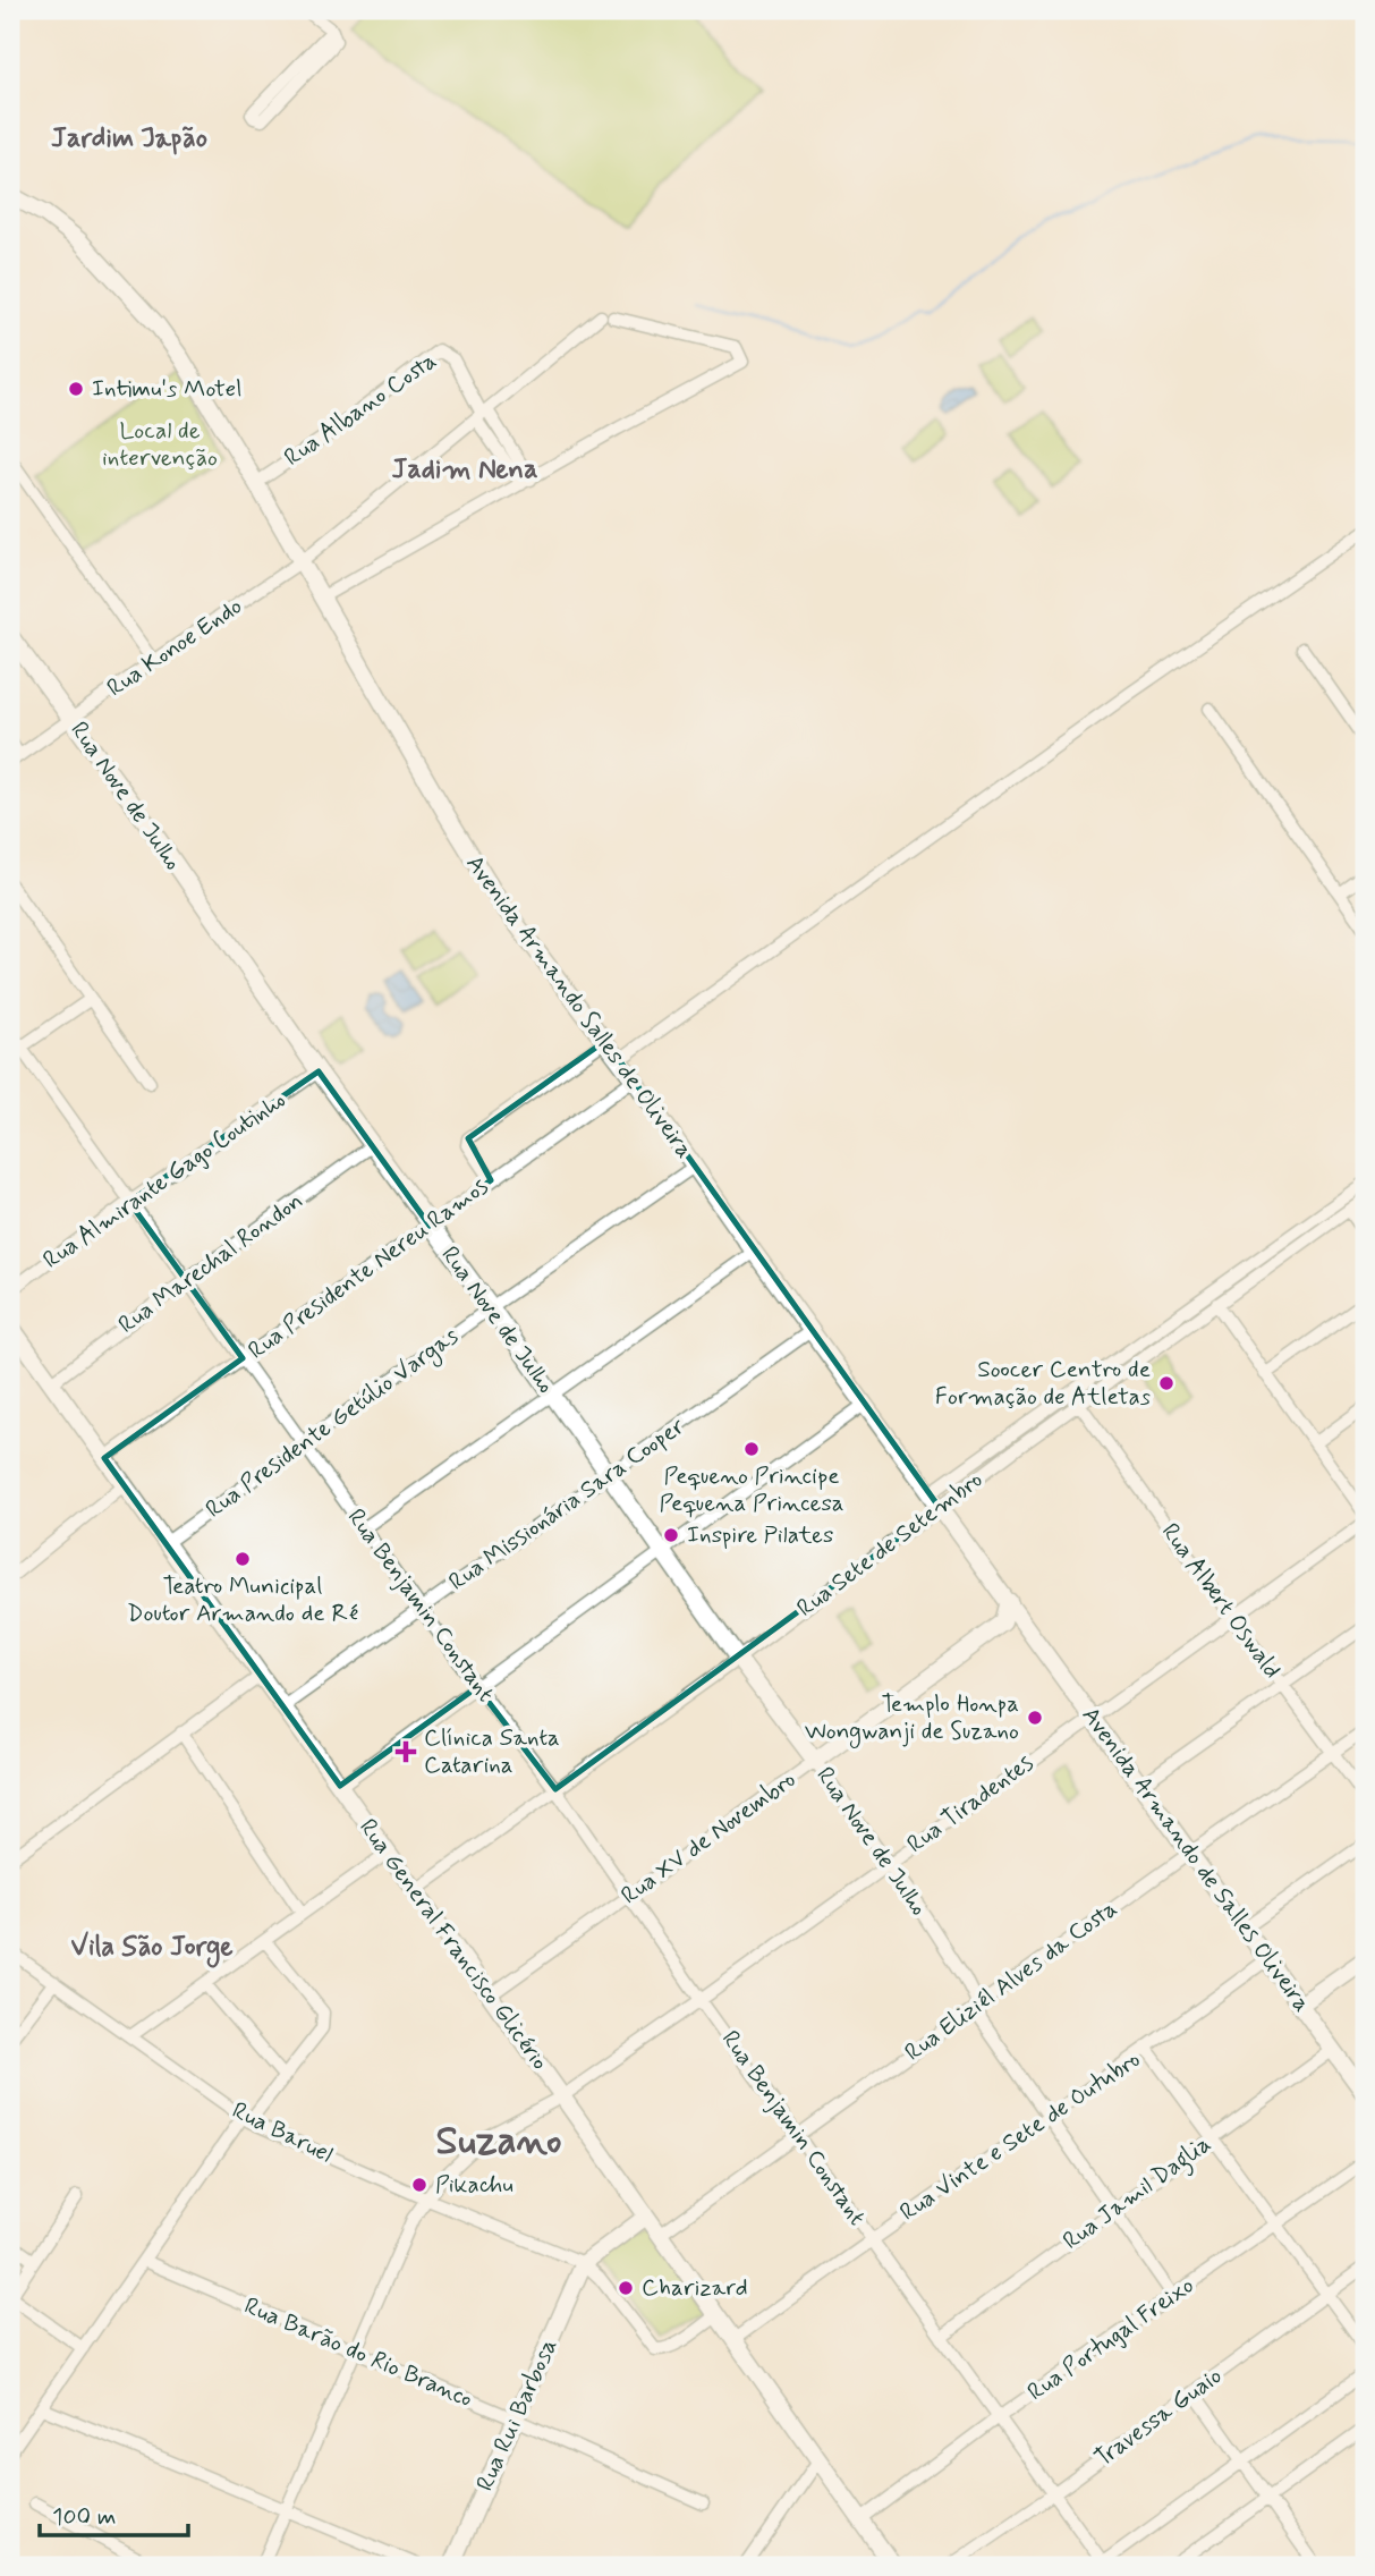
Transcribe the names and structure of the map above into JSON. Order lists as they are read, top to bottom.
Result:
{
  "streets": {
    "main road": [
      "Rua Nove de Julho",
      "Avenida Armando Salles de Oliveira",
      "Rua XV de Novembro",
      "Avenida Armando de Salles Oliveira",
      "Rua General Francisco Glicério",
      "Rua Rui Barbosa"
    ],
    "street": [
      "Rua Albano Costa",
      "Rua Konoe Endo",
      "Rua Almirante Gago Coutinho",
      "Rua Marechal Rondon",
      "Rua Presidente Nereu Ramos",
      "Rua Presidente Getúlio Vargas",
      "Rua Missionária Sara Cooper",
      "Rua Sete de Setembro",
      "Rua Albert Oswald",
      "Rua Benjamin Constant",
      "Rua Tiradentes",
      "Rua Eliziél Alves da Costa",
      "Rua Baruel",
      "Rua Vinte e Sete de Outubro",
      "Rua Jamil Daglia",
      "Rua Portugal Freixo",
      "Rua Barão do Rio Branco",
      "Travessa Guaio"
    ]
  },
  "crossings": [
    ["Rua Albano Costa", "Rua Konoe Endo"],
    ["Rua Albano Costa", "Avenida Armando Salles de Oliveira"],
    ["Rua Konoe Endo", "Rua Nove de Julho"],
    ["Rua Konoe Endo", "Avenida Armando Salles de Oliveira"],
    ["Rua Nove de Julho", "Rua Almirante Gago Coutinho"],
    ["Rua Nove de Julho", "Rua Marechal Rondon"],
    ["Rua Nove de Julho", "Rua Presidente Nereu Ramos"],
    ["Rua Nove de Julho", "Rua Presidente Getúlio Vargas"],
    ["Rua Nove de Julho", "Rua Missionária Sara Cooper"],
    ["Rua Nove de Julho", "Rua Sete de Setembro"],
    ["Rua Nove de Julho", "Rua Tiradentes"],
    ["Rua Nove de Julho", "Rua XV de Novembro"],
    ["Rua Nove de Julho", "Rua Eliziél Alves da Costa"],
    ["Rua Nove de Julho", "Rua Vinte e Sete de Outubro"],
    ["Rua Nove de Julho", "Rua Jamil Daglia"],
    ["Rua Nove de Julho", "Rua Portugal Freixo"],
    ["Avenida Armando Salles de Oliveira", "Rua Presidente Nereu Ramos"],
    ["Avenida Armando Salles de Oliveira", "Rua Presidente Getúlio Vargas"],
    ["Avenida Armando Salles de Oliveira", "Rua Missionária Sara Cooper"],
    ["Avenida Armando Salles de Oliveira", "Rua Sete de Setembro"],
    ["Avenida Armando Salles de Oliveira", "Avenida Armando de Salles Oliveira"],
    ["Rua Almirante Gago Coutinho", "Rua Benjamin Constant"],
    ["Rua Marechal Rondon", "Rua Benjamin Constant"],
    ["Rua Marechal Rondon", "Rua General Francisco Glicério"],
    ["Rua Presidente Nereu Ramos", "Rua Benjamin Constant"],
    ["Rua Presidente Nereu Ramos", "Rua General Francisco Glicério"],
    ["Rua Presidente Getúlio Vargas", "Rua Benjamin Constant"],
    ["Rua Presidente Getúlio Vargas", "Rua General Francisco Glicério"],
    ["Rua Missionária Sara Cooper", "Rua Benjamin Constant"],
    ["Rua Missionária Sara Cooper", "Rua General Francisco Glicério"],
    ["Rua Sete de Setembro", "Rua Albert Oswald"],
    ["Rua Sete de Setembro", "Rua Benjamin Constant"],
    ["Rua Sete de Setembro", "Rua General Francisco Glicério"],
    ["Rua Albert Oswald", "Rua Tiradentes"],
    ["Rua Albert Oswald", "Rua Eliziél Alves da Costa"],
    ["Rua Benjamin Constant", "Rua Tiradentes"],
    ["Rua Benjamin Constant", "Rua XV de Novembro"],
    ["Rua Benjamin Constant", "Rua Eliziél Alves da Costa"],
    ["Rua Benjamin Constant", "Rua Vinte e Sete de Outubro"],
    ["Rua Benjamin Constant", "Rua Jamil Daglia"],
    ["Rua Benjamin Constant", "Rua Portugal Freixo"],
    ["Rua Benjamin Constant", "Travessa Guaio"],
    ["Rua Tiradentes", "Avenida Armando de Salles Oliveira"],
    ["Rua Tiradentes", "Rua General Francisco Glicério"],
    ["Rua Tiradentes", "Rua Baruel"],
    ["Rua Tiradentes", "Rua Barão do Rio Branco"],
    ["Rua XV de Novembro", "Rua General Francisco Glicério"],
    ["Avenida Armando de Salles Oliveira", "Rua Eliziél Alves da Costa"],
    ["Avenida Armando de Salles Oliveira", "Rua Vinte e Sete de Outubro"],
    ["Avenida Armando de Salles Oliveira", "Rua Jamil Daglia"],
    ["Rua General Francisco Glicério", "Rua Eliziél Alves da Costa"],
    ["Rua General Francisco Glicério", "Rua Vinte e Sete de Outubro"],
    ["Rua General Francisco Glicério", "Rua Portugal Freixo"],
    ["Rua Baruel", "Rua Rui Barbosa"],
    ["Rua Barão do Rio Branco", "Rua Rui Barbosa"]
  ],
  "districts": [
    "Jardim Japão",
    "Jadim Nena",
    "Vila São Jorge",
    "Suzano"
  ],
  "parks": ["Local de intervenção"],
  "places": {
    "other": [
      "Intimu's Motel",
      "Soocer Centro de Formação de Atletas",
      "Pequeno Principe Pequena Princesa",
      "Inspire Pilates",
      "Teatro Municipal Doutor Armando de Ré",
      "Templo Honpa Wongwanji de Suzano",
      "Pikachu",
      "Charizard"
    ],
    "health": ["Clínica Santa Catarina"]
  },
  "scale_bar": "100 m"
}
